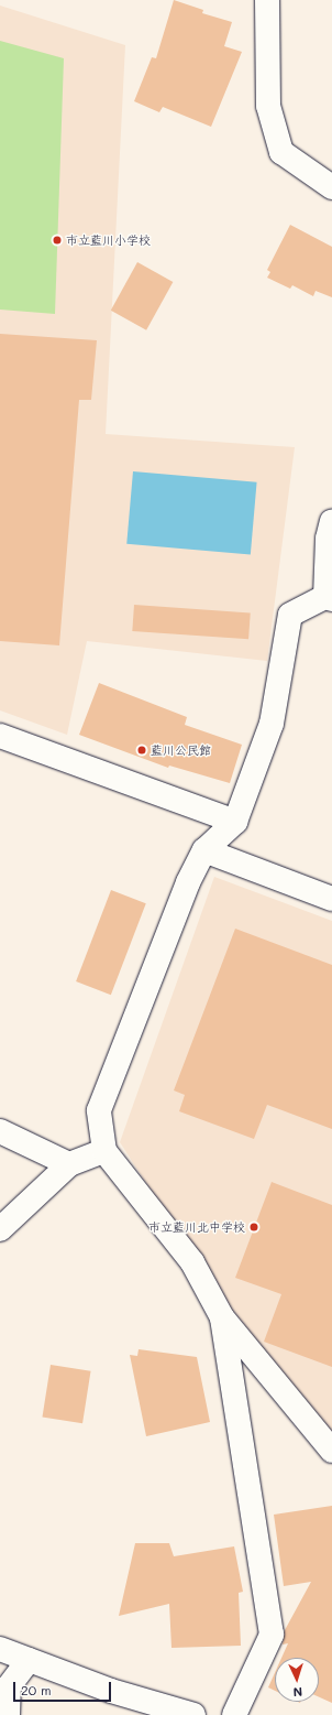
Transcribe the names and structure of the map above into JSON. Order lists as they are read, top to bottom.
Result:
{
  "places": ["市立藍川小学校", "藍川公民館", "市立藍川北中学校"],
  "scale_bar": "20 m",
  "north": "bottom"
}
